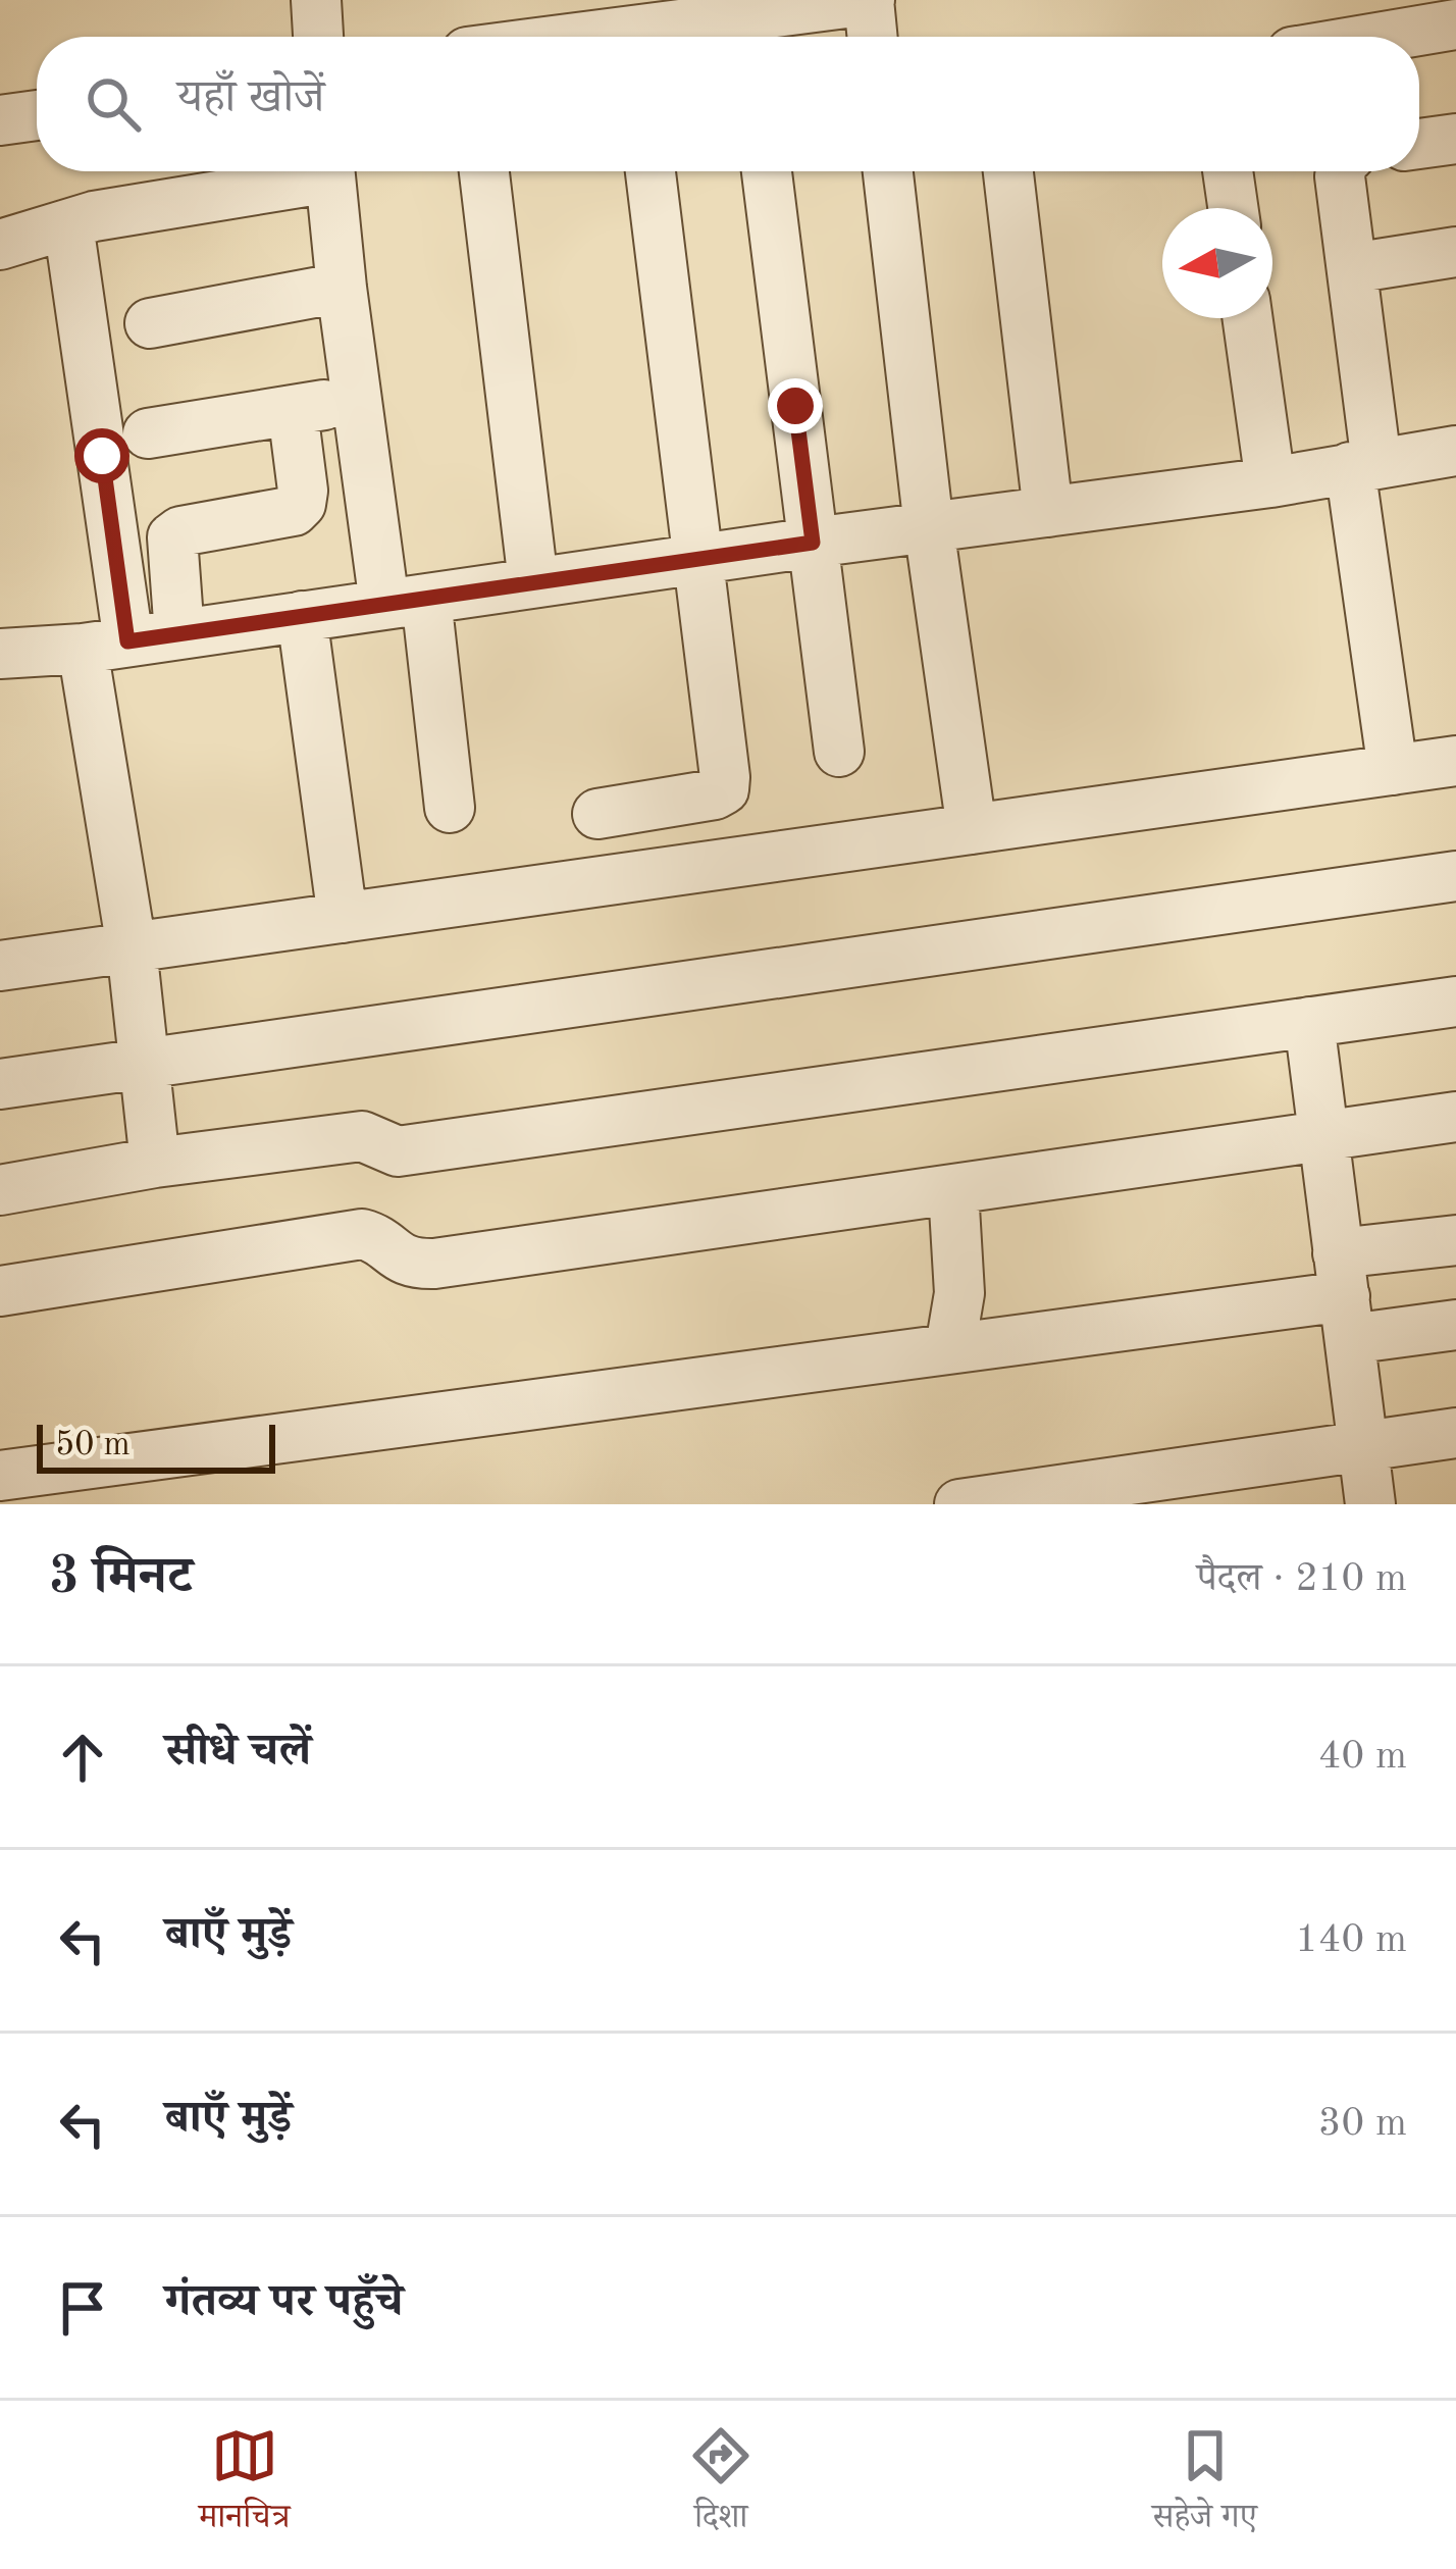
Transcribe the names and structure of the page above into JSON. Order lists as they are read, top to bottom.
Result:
{
  "scale_bar": "50 m",
  "north": "left",
  "page": {
    "search": "यहाँ खोजें",
    "scale": "50 m",
    "heading": ["3 मिनट", "पैदल · 210 m"],
    "list": [
      ["सीधे चलें", "40 m"],
      ["बाएँ मुड़ें", "140 m"],
      ["बाएँ मुड़ें", "30 m"],
      "गंतव्य पर पहुँचे"
    ],
    "nav": ["मानचित्र", "दिशा", "सहेजे गए"]
  }
}
